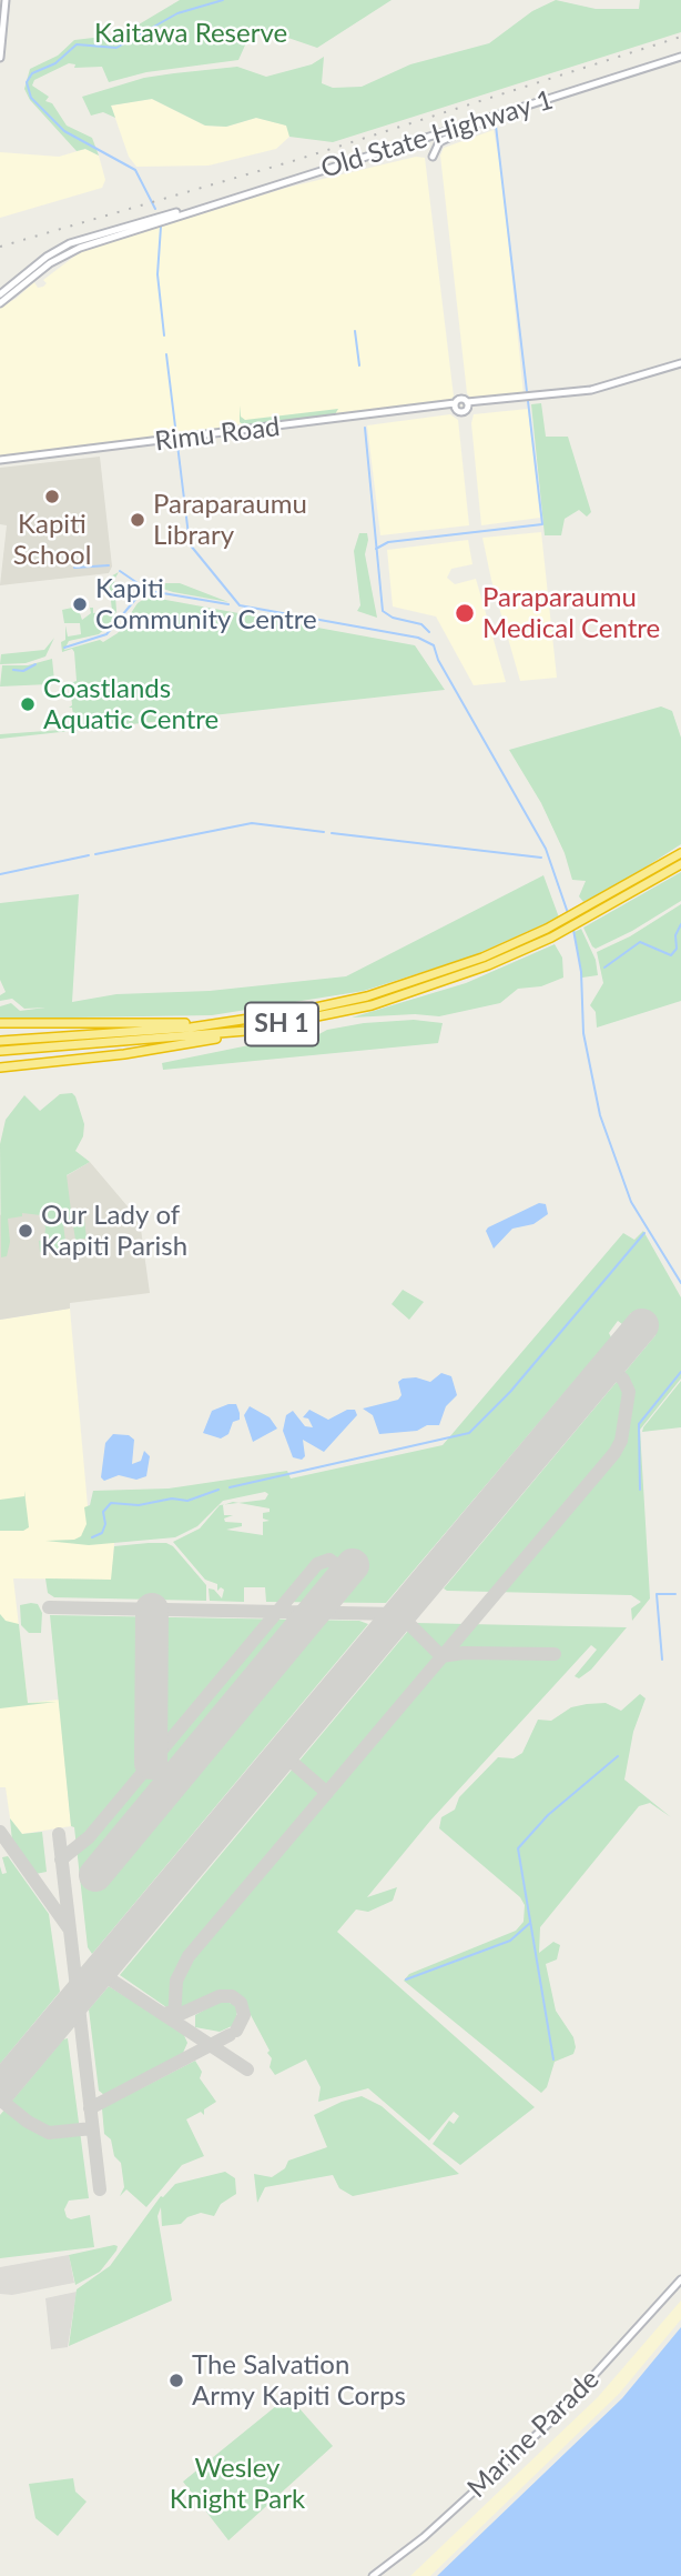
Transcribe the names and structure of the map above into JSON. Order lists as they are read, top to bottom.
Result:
{
  "streets": {
    "highway": ["SH 1"],
    "main road": ["Old State Highway 1", "Rimu Road", "Marine Parade"]
  },
  "parks": ["Kaitawa Reserve", "Wesley Knight Park"],
  "places": [
    "Kapiti School",
    "Paraparaumu Library",
    "Kapiti Community Centre",
    "Paraparaumu Medical Centre",
    "Coastlands Aquatic Centre",
    "Our Lady of Kapiti Parish",
    "The Salvation Army Kapiti Corps"
  ]
}
